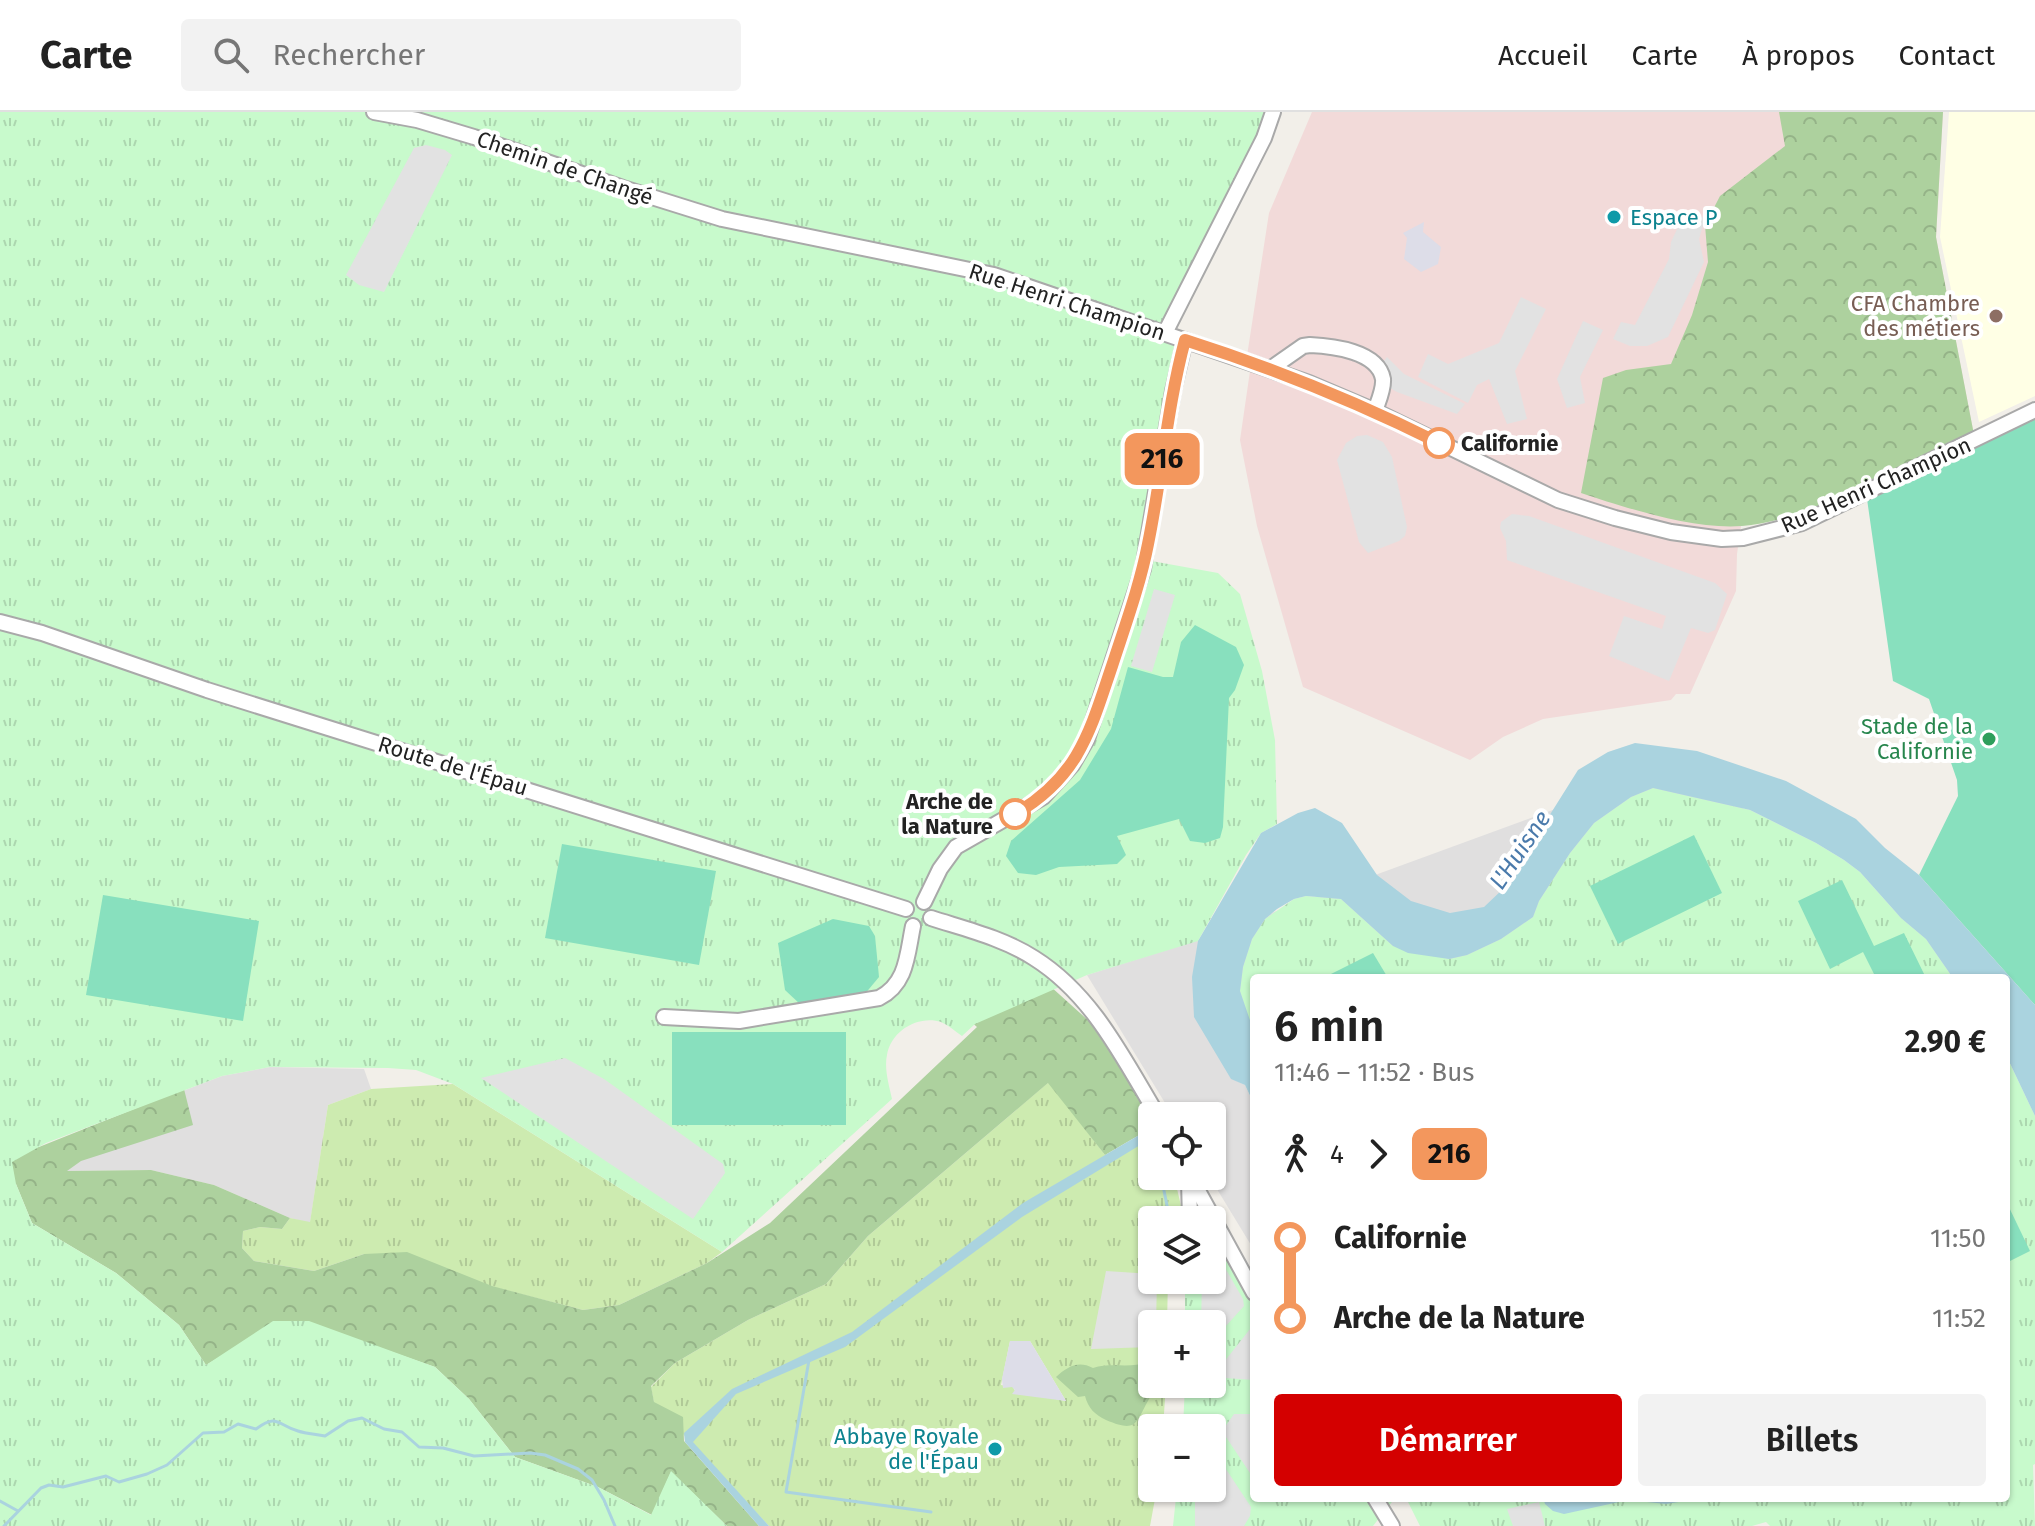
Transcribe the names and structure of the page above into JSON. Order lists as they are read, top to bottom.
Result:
{
  "streets": {
    "street": ["Chemin de Changé", "Rue Henri Champion", "Route de l'Épau"]
  },
  "crossings": [
    ["Chemin de Changé", "Rue Henri Champion"]
  ],
  "water": ["L'Huisne"],
  "places": [
    "Espace P",
    "CFA Chambre des métiers",
    "Californie",
    "Stade de la Californie",
    "Arche de la Nature",
    "Abbaye Royale de l'Épau"
  ],
  "lines": ["bus line 216"],
  "page": {
    "header": "Carte",
    "search": "Rechercher",
    "nav": [
      "Accueil",
      "Carte",
      "À propos",
      "Contact"
    ],
    "on_map": "216",
    "heading": ["6 min", "11:46 – 11:52 · Bus", "2.90 €"],
    "map_buttons": ["+", "−"],
    "legs": ["4", "216"],
    "list": [
      {
        "name": "Californie",
        "value": "11:50"
      },
      {
        "name": "Arche de la Nature",
        "value": "11:52"
      }
    ],
    "buttons": ["Démarrer", "Billets"]
  }
}
